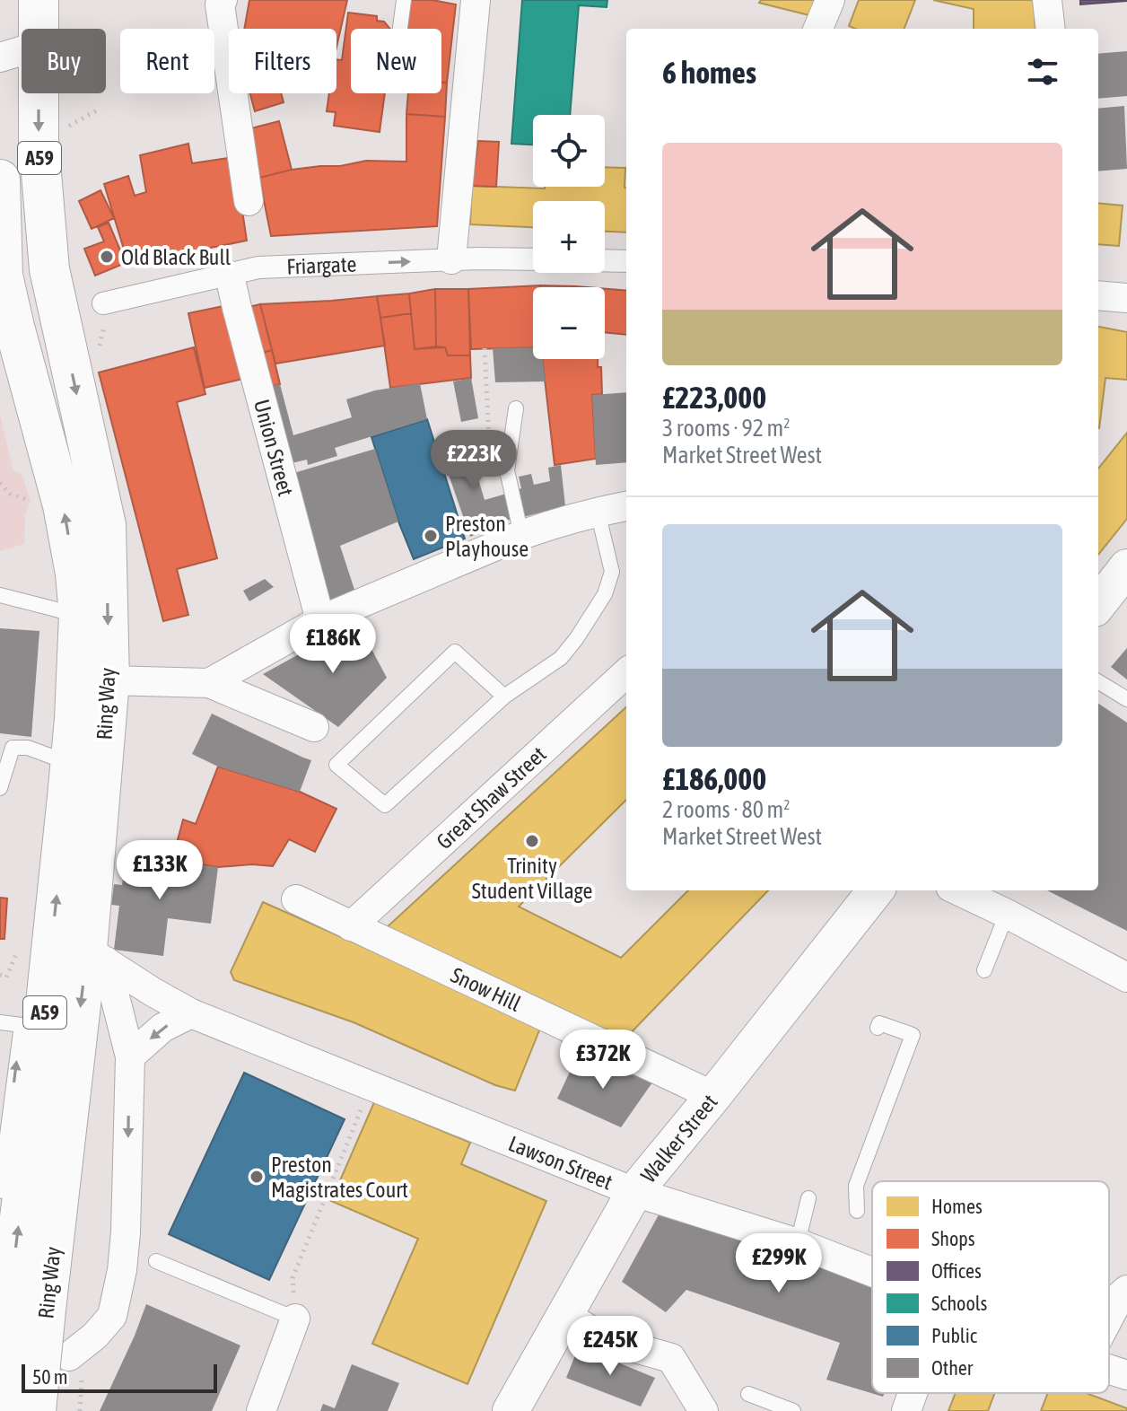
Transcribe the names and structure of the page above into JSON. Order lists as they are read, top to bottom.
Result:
{
  "streets": {
    "highway": ["A59", "Ring Way"],
    "street": [
      "Friargate",
      "Union Street",
      "Great Shaw Street",
      "Snow Hill",
      "Walker Street",
      "Lawson Street"
    ]
  },
  "crossings": [
    ["Friargate", "Union Street"],
    ["Ring Way", "Lawson Street"],
    ["Great Shaw Street", "Snow Hill"],
    ["Snow Hill", "Walker Street"],
    ["Walker Street", "Lawson Street"]
  ],
  "one_way": ["Friargate"],
  "places": [
    "Old Black Bull",
    "Preston Playhouse",
    "Trinity Student Village",
    "Preston Magistrates Court"
  ],
  "legend": [
    "Homes",
    "Shops",
    "Offices",
    "Schools",
    "Public",
    "Other"
  ],
  "scale_bar": "50 m",
  "page": {
    "chip": [
      "Buy",
      "Rent",
      "Filters",
      "New"
    ],
    "heading": "6 homes",
    "map_buttons": ["+", "−"],
    "list": [
      {
        "name": "£223,000",
        "note": "3 rooms · 92 m² · Market Street West"
      },
      {
        "name": "£186,000",
        "note": "2 rooms · 80 m² · Market Street West"
      }
    ],
    "price": [
      "£223K",
      "£186K",
      "£133K",
      "£372K",
      "£299K",
      "£245K"
    ],
    "scale": "50 m"
  }
}
